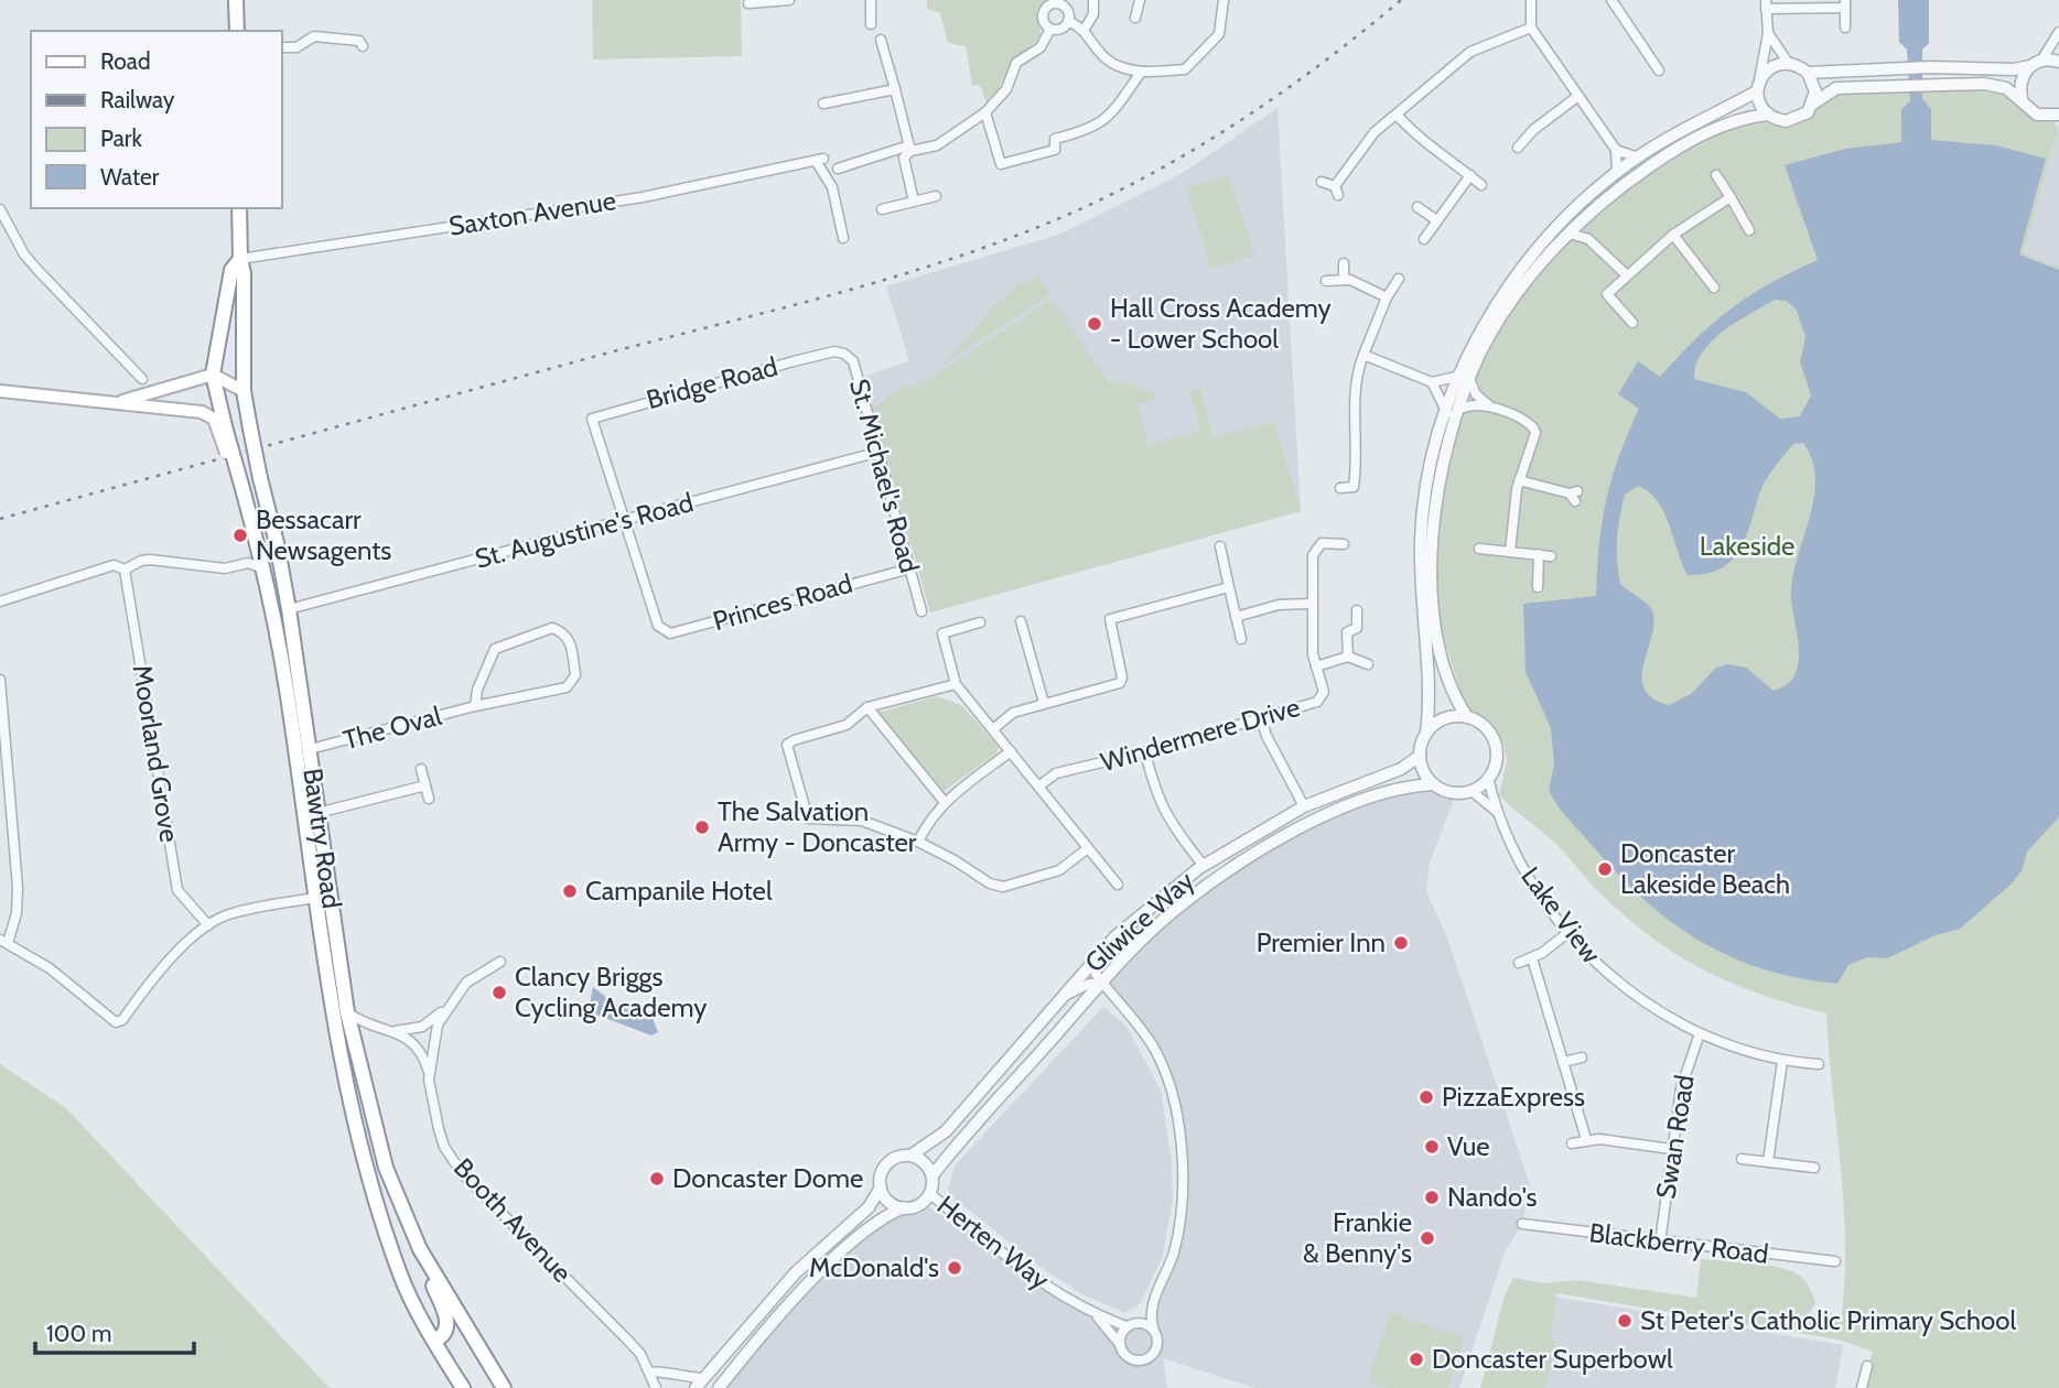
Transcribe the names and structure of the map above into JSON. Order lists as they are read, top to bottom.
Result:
{
  "streets": {
    "highway": ["Bawtry Road"],
    "street": [
      "Saxton Avenue",
      "Bridge Road",
      "St. Michael's Road",
      "St. Augustine's Road",
      "Princes Road",
      "The Oval",
      "Windermere Drive",
      "Moorland Grove",
      "Lake View",
      "Gliwice Way",
      "Swan Road",
      "Booth Avenue",
      "Herten Way",
      "Blackberry Road"
    ]
  },
  "crossings": [
    ["Saxton Avenue", "Bawtry Road"],
    ["Bridge Road", "St. Michael's Road"],
    ["Bridge Road", "St. Augustine's Road"],
    ["Bridge Road", "Princes Road"],
    ["St. Michael's Road", "St. Augustine's Road"],
    ["St. Michael's Road", "Princes Road"],
    ["St. Augustine's Road", "Princes Road"],
    ["St. Augustine's Road", "Bawtry Road"],
    ["The Oval", "Bawtry Road"],
    ["Lake View", "Gliwice Way"],
    ["Lake View", "Swan Road"],
    ["Gliwice Way", "Herten Way"],
    ["Swan Road", "Blackberry Road"]
  ],
  "parks": ["Lakeside"],
  "places": [
    "Hall Cross Academy - Lower School",
    "Bessacarr Newsagents",
    "The Salvation Army - Doncaster",
    "Doncaster Lakeside Beach",
    "Campanile Hotel",
    "Premier Inn",
    "Clancy Briggs Cycling Academy",
    "PizzaExpress",
    "Vue",
    "Doncaster Dome",
    "Nando's",
    "Frankie & Benny's",
    "McDonald's",
    "St Peter's Catholic Primary School",
    "Doncaster Superbowl"
  ],
  "legend": [
    "Road",
    "Railway",
    "Park",
    "Water"
  ],
  "scale_bar": "100 m"
}
